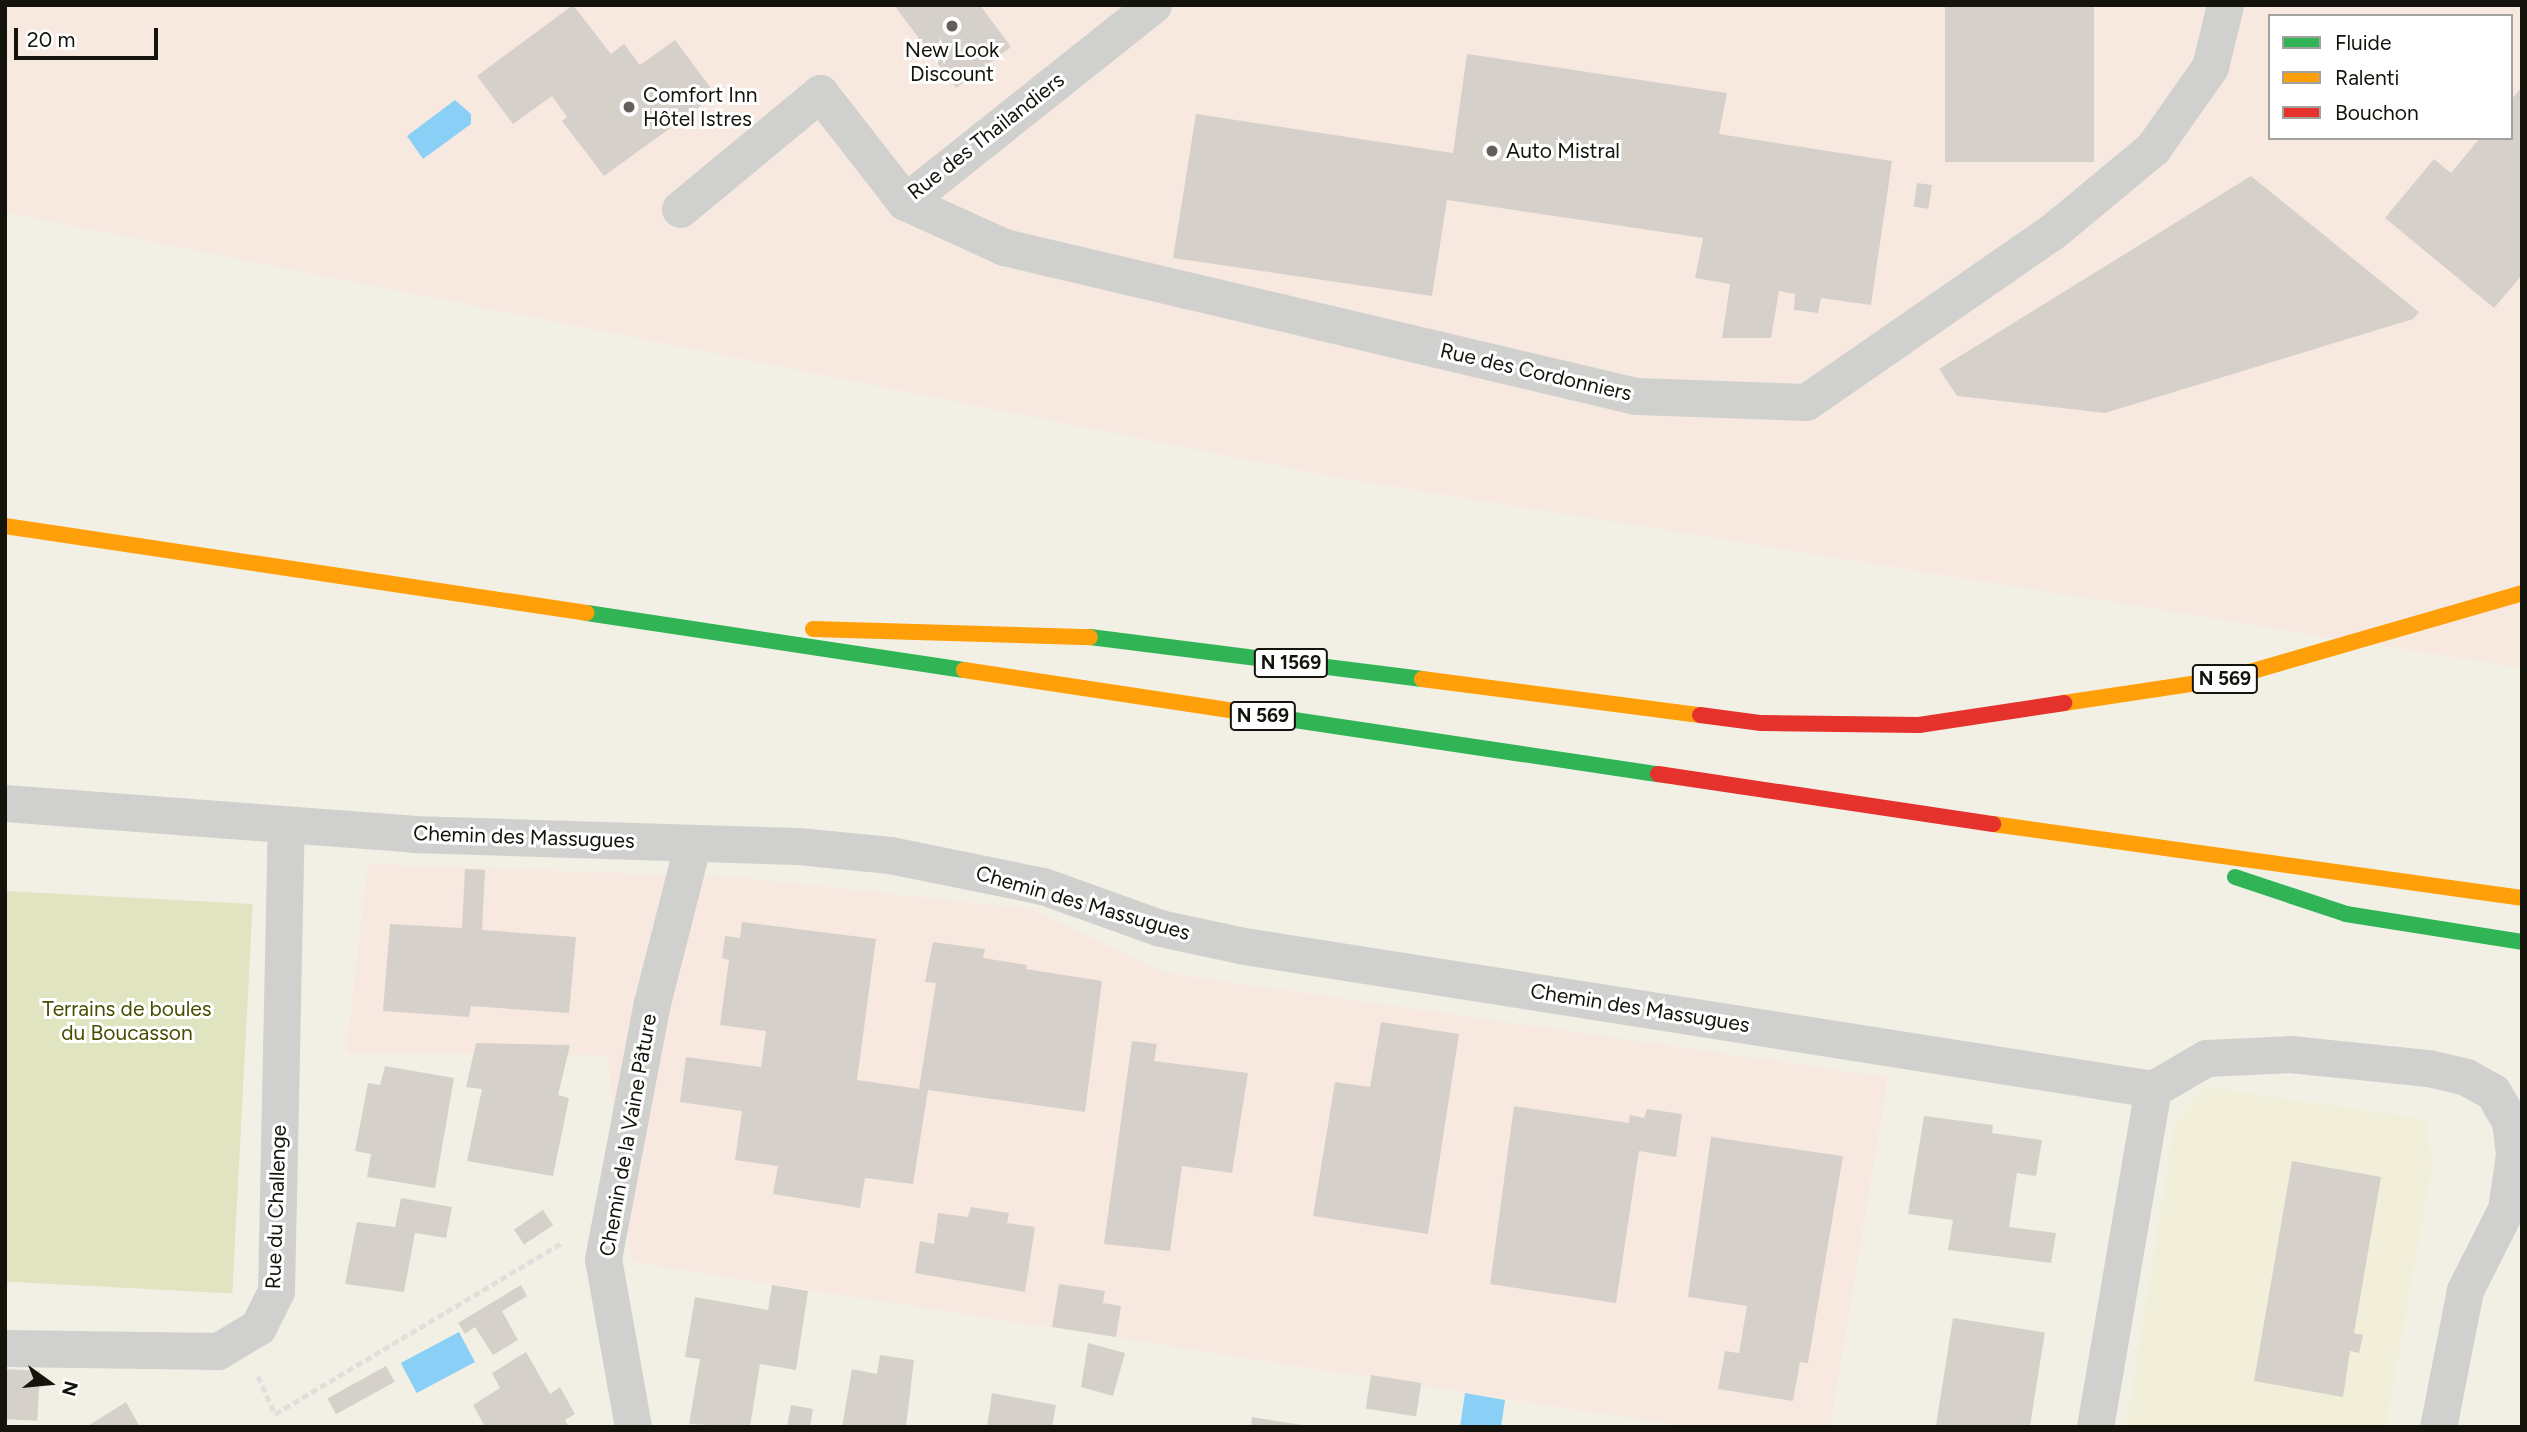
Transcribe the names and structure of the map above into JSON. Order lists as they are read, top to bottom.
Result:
{
  "streets": {
    "main road": ["N 1569", "N 569"],
    "street": [
      "Rue des Thailandiers",
      "Rue des Cordonniers",
      "Chemin des Massugues",
      "Chemin de la Vaine Pâture",
      "Rue du Challenge"
    ]
  },
  "crossings": [
    ["Rue des Thailandiers", "Rue des Cordonniers"],
    ["N 1569", "N 569"],
    ["Chemin des Massugues", "Chemin de la Vaine Pâture"],
    ["Chemin des Massugues", "Rue du Challenge"]
  ],
  "parks": ["Terrains de boules du Boucasson"],
  "places": ["New Look Discount", "Comfort Inn Hôtel Istres", "Auto Mistral"],
  "legend": ["Fluide", "Ralenti", "Bouchon"],
  "scale_bar": "20 m",
  "north": "right"
}
